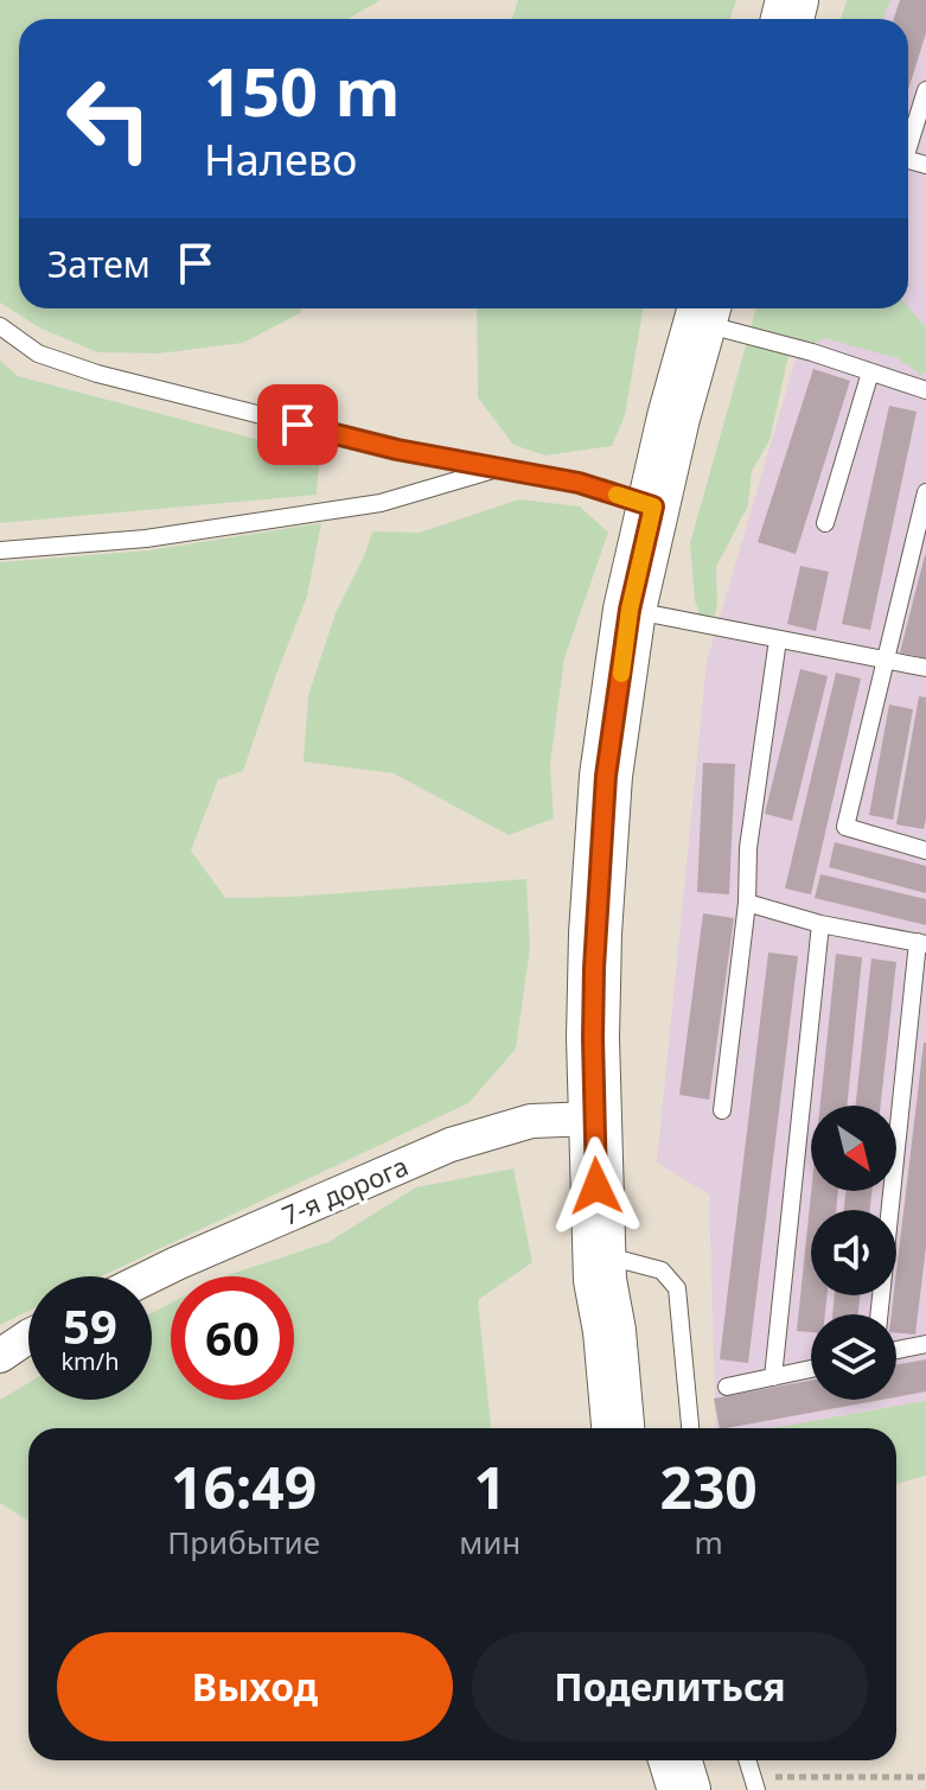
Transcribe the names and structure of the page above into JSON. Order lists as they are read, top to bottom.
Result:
{
  "streets": {
    "street": ["7-я дорога"]
  },
  "north": "bottom right",
  "page": {
    "turn": ["150 m", "Налево"],
    "then": "Затем",
    "speed": "59 km/h",
    "limit": "60",
    "eta": [
      "16:49",
      "Прибытие",
      "1",
      "мин",
      "230",
      "m"
    ],
    "buttons": ["Выход", "Поделиться"]
  }
}
